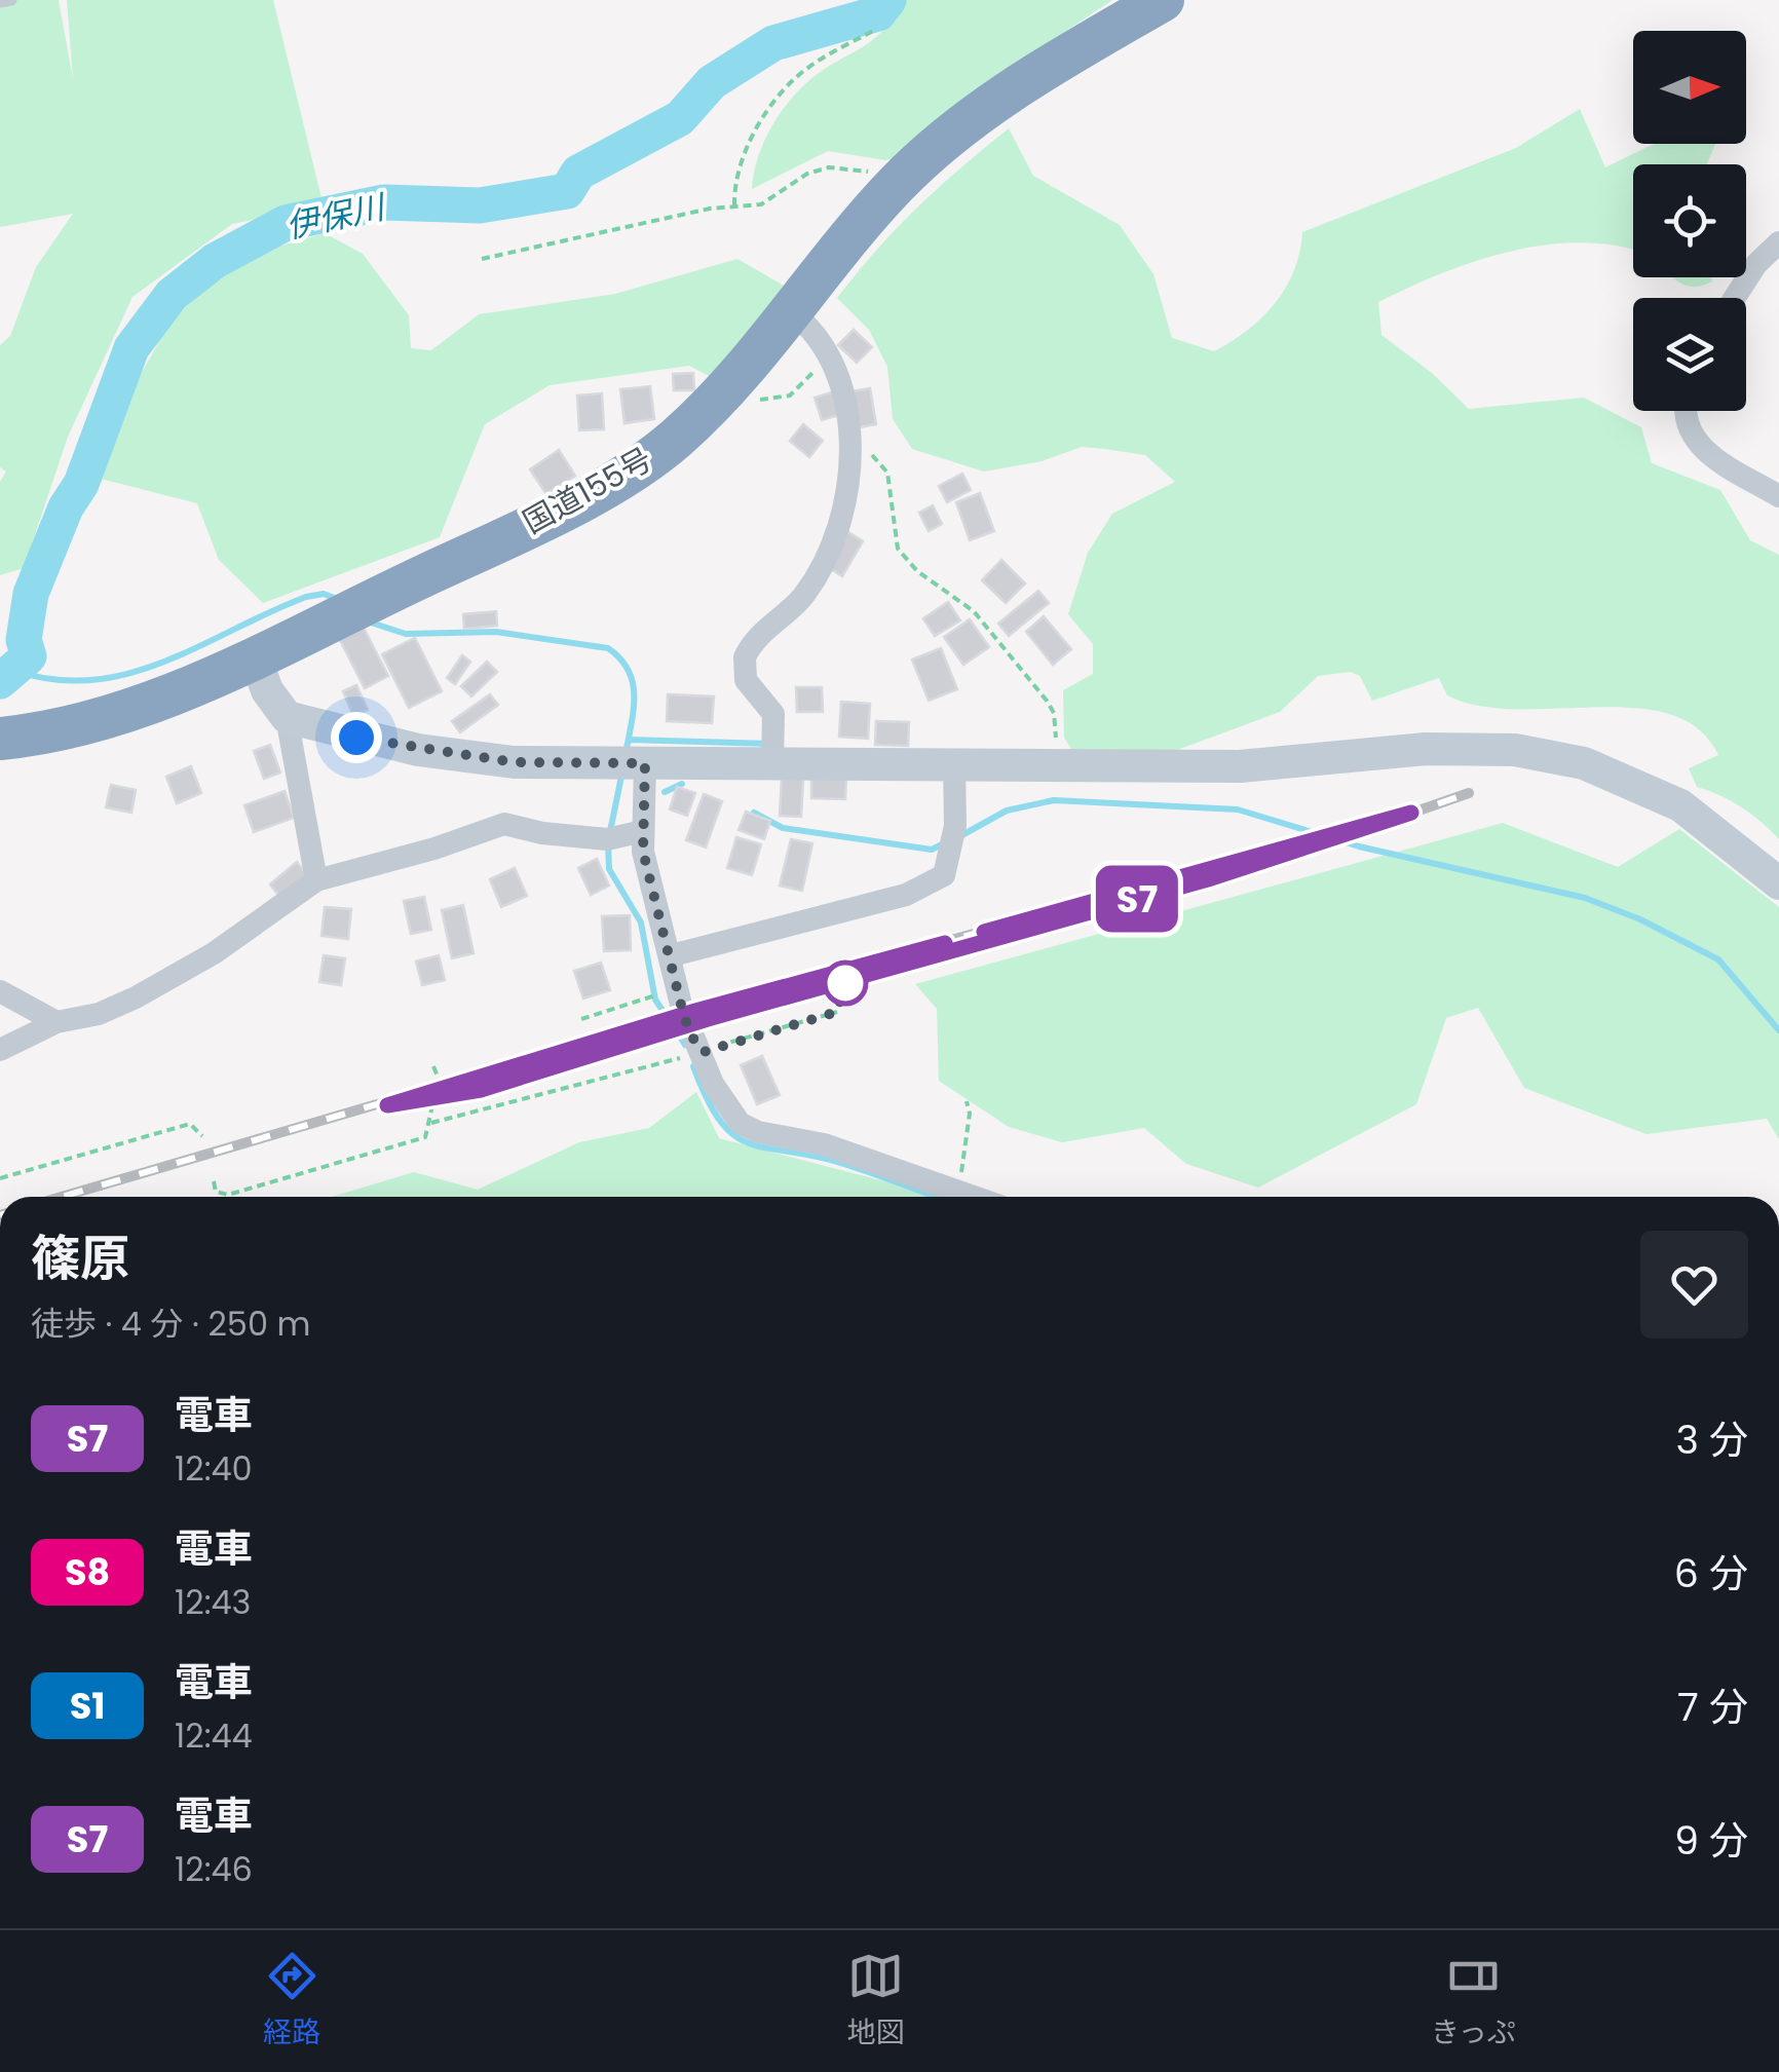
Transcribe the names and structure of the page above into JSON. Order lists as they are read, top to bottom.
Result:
{
  "streets": {
    "highway": ["国道155号"]
  },
  "water": ["伊保川"],
  "north": "right",
  "page": {
    "on_map": "S7",
    "heading": ["篠原", "徒歩 · 4 分 · 250 m"],
    "list": [
      {
        "mark": "S7",
        "name": "電車",
        "note": "12:40",
        "value": "3 分"
      },
      {
        "mark": "S8",
        "name": "電車",
        "note": "12:43",
        "value": "6 分"
      },
      {
        "mark": "S1",
        "name": "電車",
        "note": "12:44",
        "value": "7 分"
      },
      {
        "mark": "S7",
        "name": "電車",
        "note": "12:46",
        "value": "9 分"
      }
    ],
    "tabs": ["経路", "地図", "きっぷ"]
  }
}
